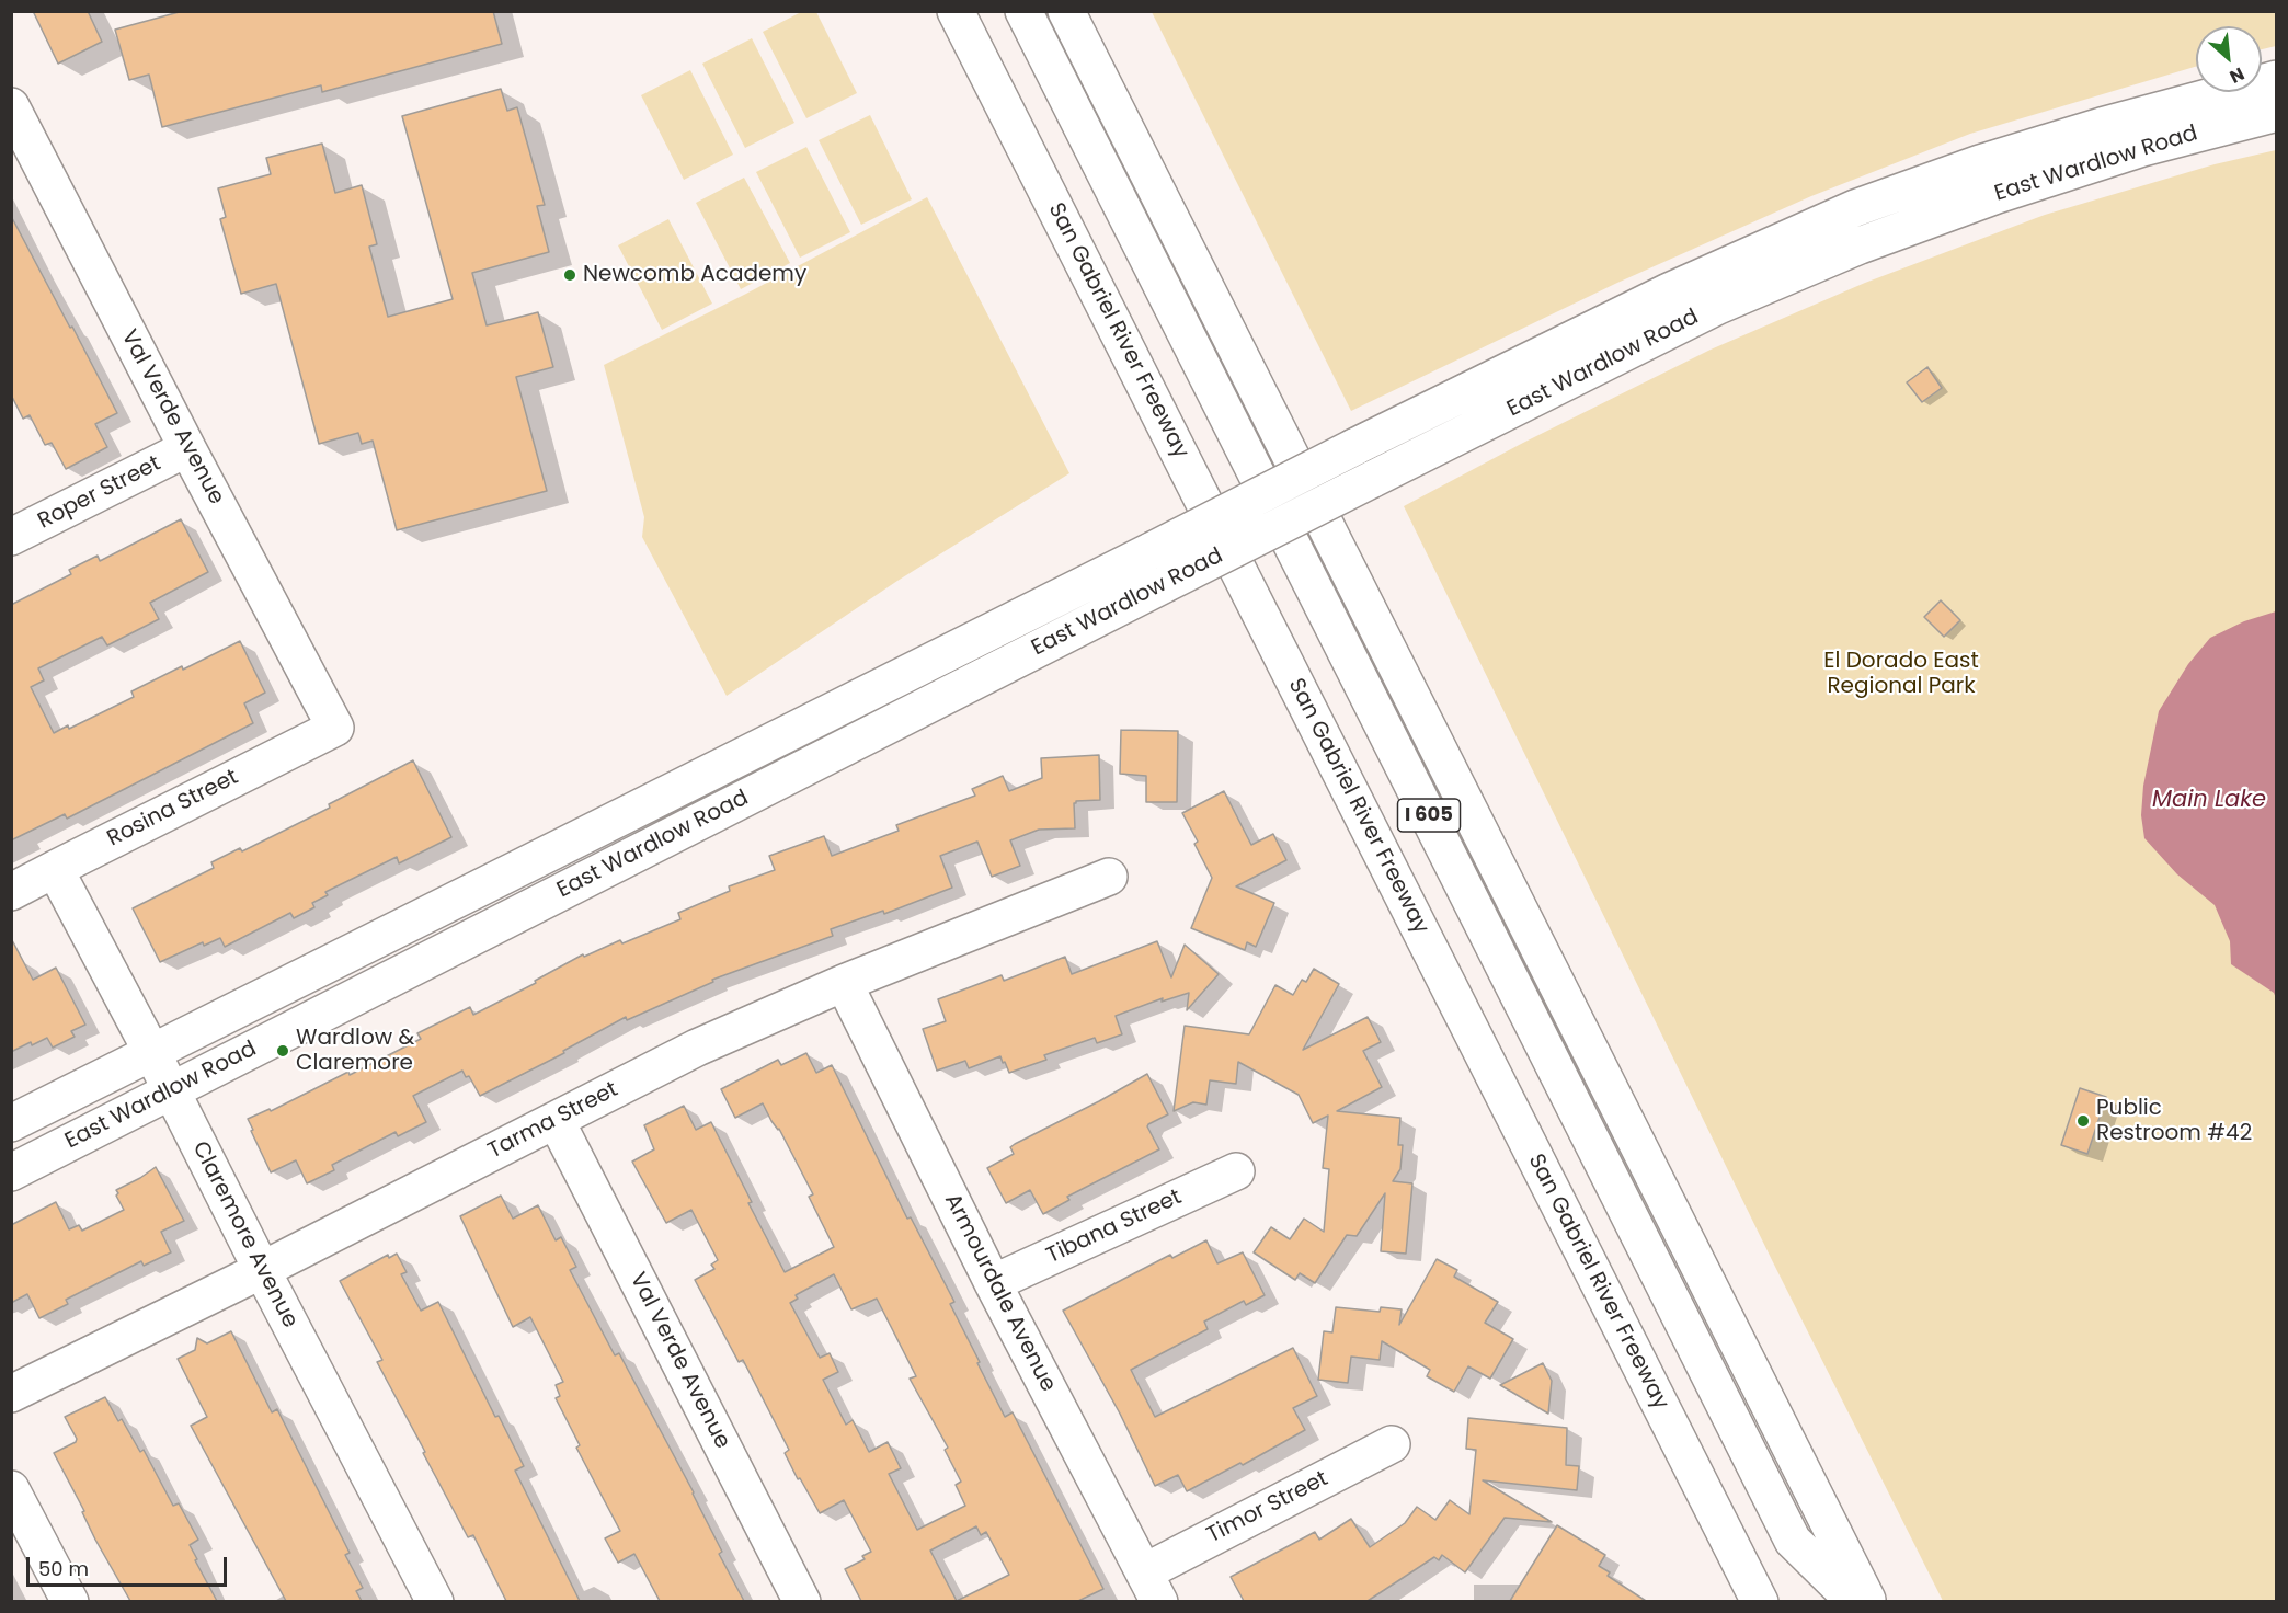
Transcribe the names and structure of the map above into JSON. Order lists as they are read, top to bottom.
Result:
{
  "streets": {
    "main road": [
      "East Wardlow Road",
      "San Gabriel River Freeway",
      "Val Verde Avenue",
      "Roper Street",
      "Rosina Street",
      "I 605",
      "Tarma Street",
      "Tibana Street",
      "Claremore Avenue",
      "Armourdale Avenue",
      "Timor Street"
    ]
  },
  "crossings": [
    ["East Wardlow Road", "Claremore Avenue"],
    ["Val Verde Avenue", "Roper Street"],
    ["Val Verde Avenue", "Rosina Street"],
    ["Val Verde Avenue", "Tarma Street"],
    ["Rosina Street", "Claremore Avenue"],
    ["Tarma Street", "Claremore Avenue"],
    ["Tarma Street", "Armourdale Avenue"],
    ["Tibana Street", "Armourdale Avenue"],
    ["Armourdale Avenue", "Timor Street"]
  ],
  "water": ["Main Lake"],
  "parks": ["El Dorado East Regional Park"],
  "places": ["Newcomb Academy", "Wardlow & Claremore", "Public Restroom #42"],
  "scale_bar": "50 m",
  "north": "bottom right"
}
